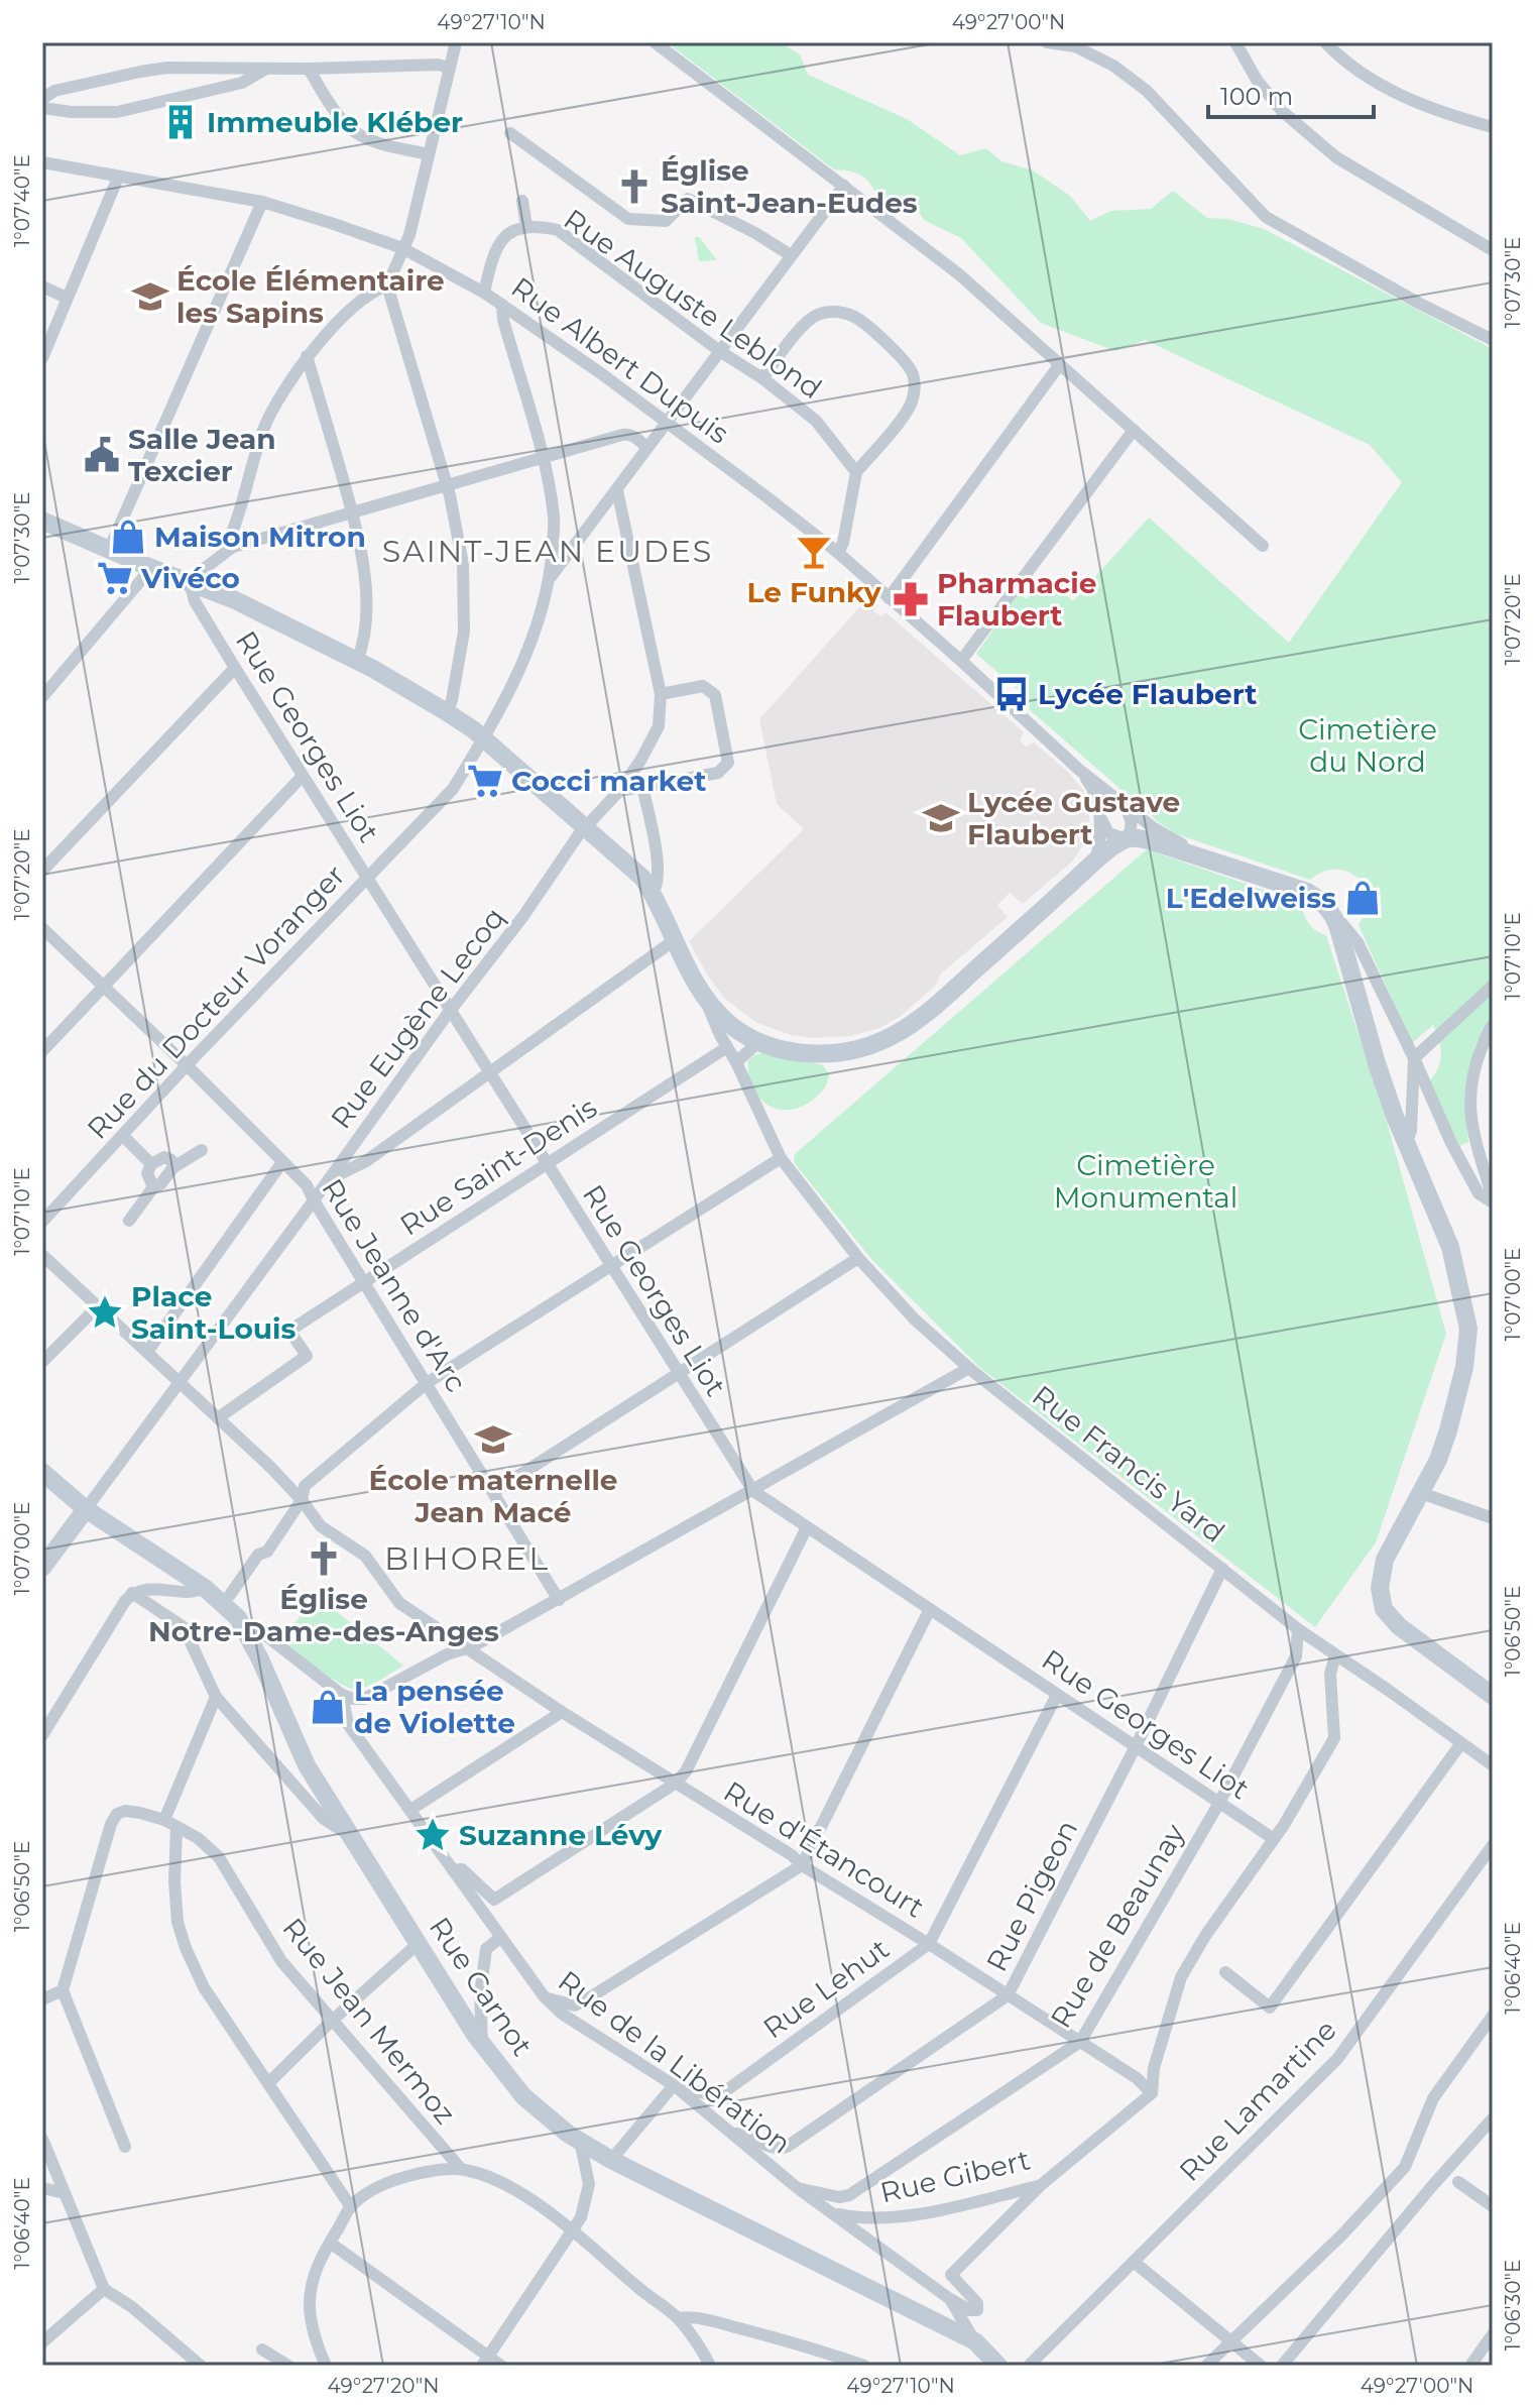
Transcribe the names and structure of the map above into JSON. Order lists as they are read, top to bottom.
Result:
{
  "streets": {
    "street": [
      "Rue Auguste Leblond",
      "Rue Albert Dupuis",
      "Rue Georges Liot",
      "Rue du Docteur Voranger",
      "Rue Eugène Lecoq",
      "Rue Saint-Denis",
      "Rue Jeanne d'Arc",
      "Rue Francis Yard",
      "Rue d'Étancourt",
      "Rue Pigeon",
      "Rue de Beaunay",
      "Rue Carnot",
      "Rue Lehut",
      "Rue Jean Mermoz",
      "Rue de la Libération",
      "Rue Lamartine",
      "Rue Gibert"
    ]
  },
  "crossings": [
    ["Rue Auguste Leblond", "Rue Albert Dupuis"],
    ["Rue Georges Liot", "Rue du Docteur Voranger"],
    ["Rue Georges Liot", "Rue Eugène Lecoq"],
    ["Rue Georges Liot", "Rue Saint-Denis"],
    ["Rue Georges Liot", "Rue Pigeon"],
    ["Rue Georges Liot", "Rue de Beaunay"],
    ["Rue Georges Liot", "Rue Lehut"],
    ["Rue du Docteur Voranger", "Rue Jeanne d'Arc"],
    ["Rue Eugène Lecoq", "Rue Jeanne d'Arc"],
    ["Rue Eugène Lecoq", "Rue Carnot"],
    ["Rue Saint-Denis", "Rue Jeanne d'Arc"],
    ["Rue Saint-Denis", "Rue Francis Yard"],
    ["Rue Francis Yard", "Rue Pigeon"],
    ["Rue Francis Yard", "Rue de Beaunay"],
    ["Rue d'Étancourt", "Rue Pigeon"],
    ["Rue d'Étancourt", "Rue de Beaunay"],
    ["Rue d'Étancourt", "Rue Lehut"],
    ["Rue d'Étancourt", "Rue Gibert"],
    ["Rue Pigeon", "Rue de la Libération"],
    ["Rue de Beaunay", "Rue de la Libération"],
    ["Rue Carnot", "Rue de la Libération"],
    ["Rue Lehut", "Rue de la Libération"],
    ["Rue de la Libération", "Rue Gibert"]
  ],
  "districts": ["SAINT-JEAN EUDES", "BIHOREL"],
  "parks": ["Cimetière du Nord", "Cimetière Monumental"],
  "places": {
    "building": ["Immeuble Kléber"],
    "church": ["Église Saint-Jean-Eudes", "Église Notre-Dame-des-Anges"],
    "school or university": ["École Élémentaire les Sapins", "Lycée Gustave Flaubert", "École maternelle Jean Macé"],
    "public building": ["Salle Jean Texcier"],
    "shop": ["Maison Mitron", "L'Edelweiss", "La pensée de Violette"],
    "bar": ["Le Funky"],
    "supermarket": ["Vivéco", "Cocci market"],
    "pharmacy": ["Pharmacie Flaubert"],
    "bus stop": ["Lycée Flaubert"],
    "place": ["Place Saint-Louis", "Suzanne Lévy"]
  },
  "scale_bar": "100 m",
  "coordinates": [
    "49°27'10\"N",
    "49°27'00\"N",
    "1°07'40\"E",
    "1°07'30\"E",
    "1°07'20\"E",
    "1°07'10\"E",
    "1°07'00\"E",
    "1°06'50\"E",
    "1°06'40\"E",
    "1°06'30\"E",
    "49°27'20\"N"
  ]
}
